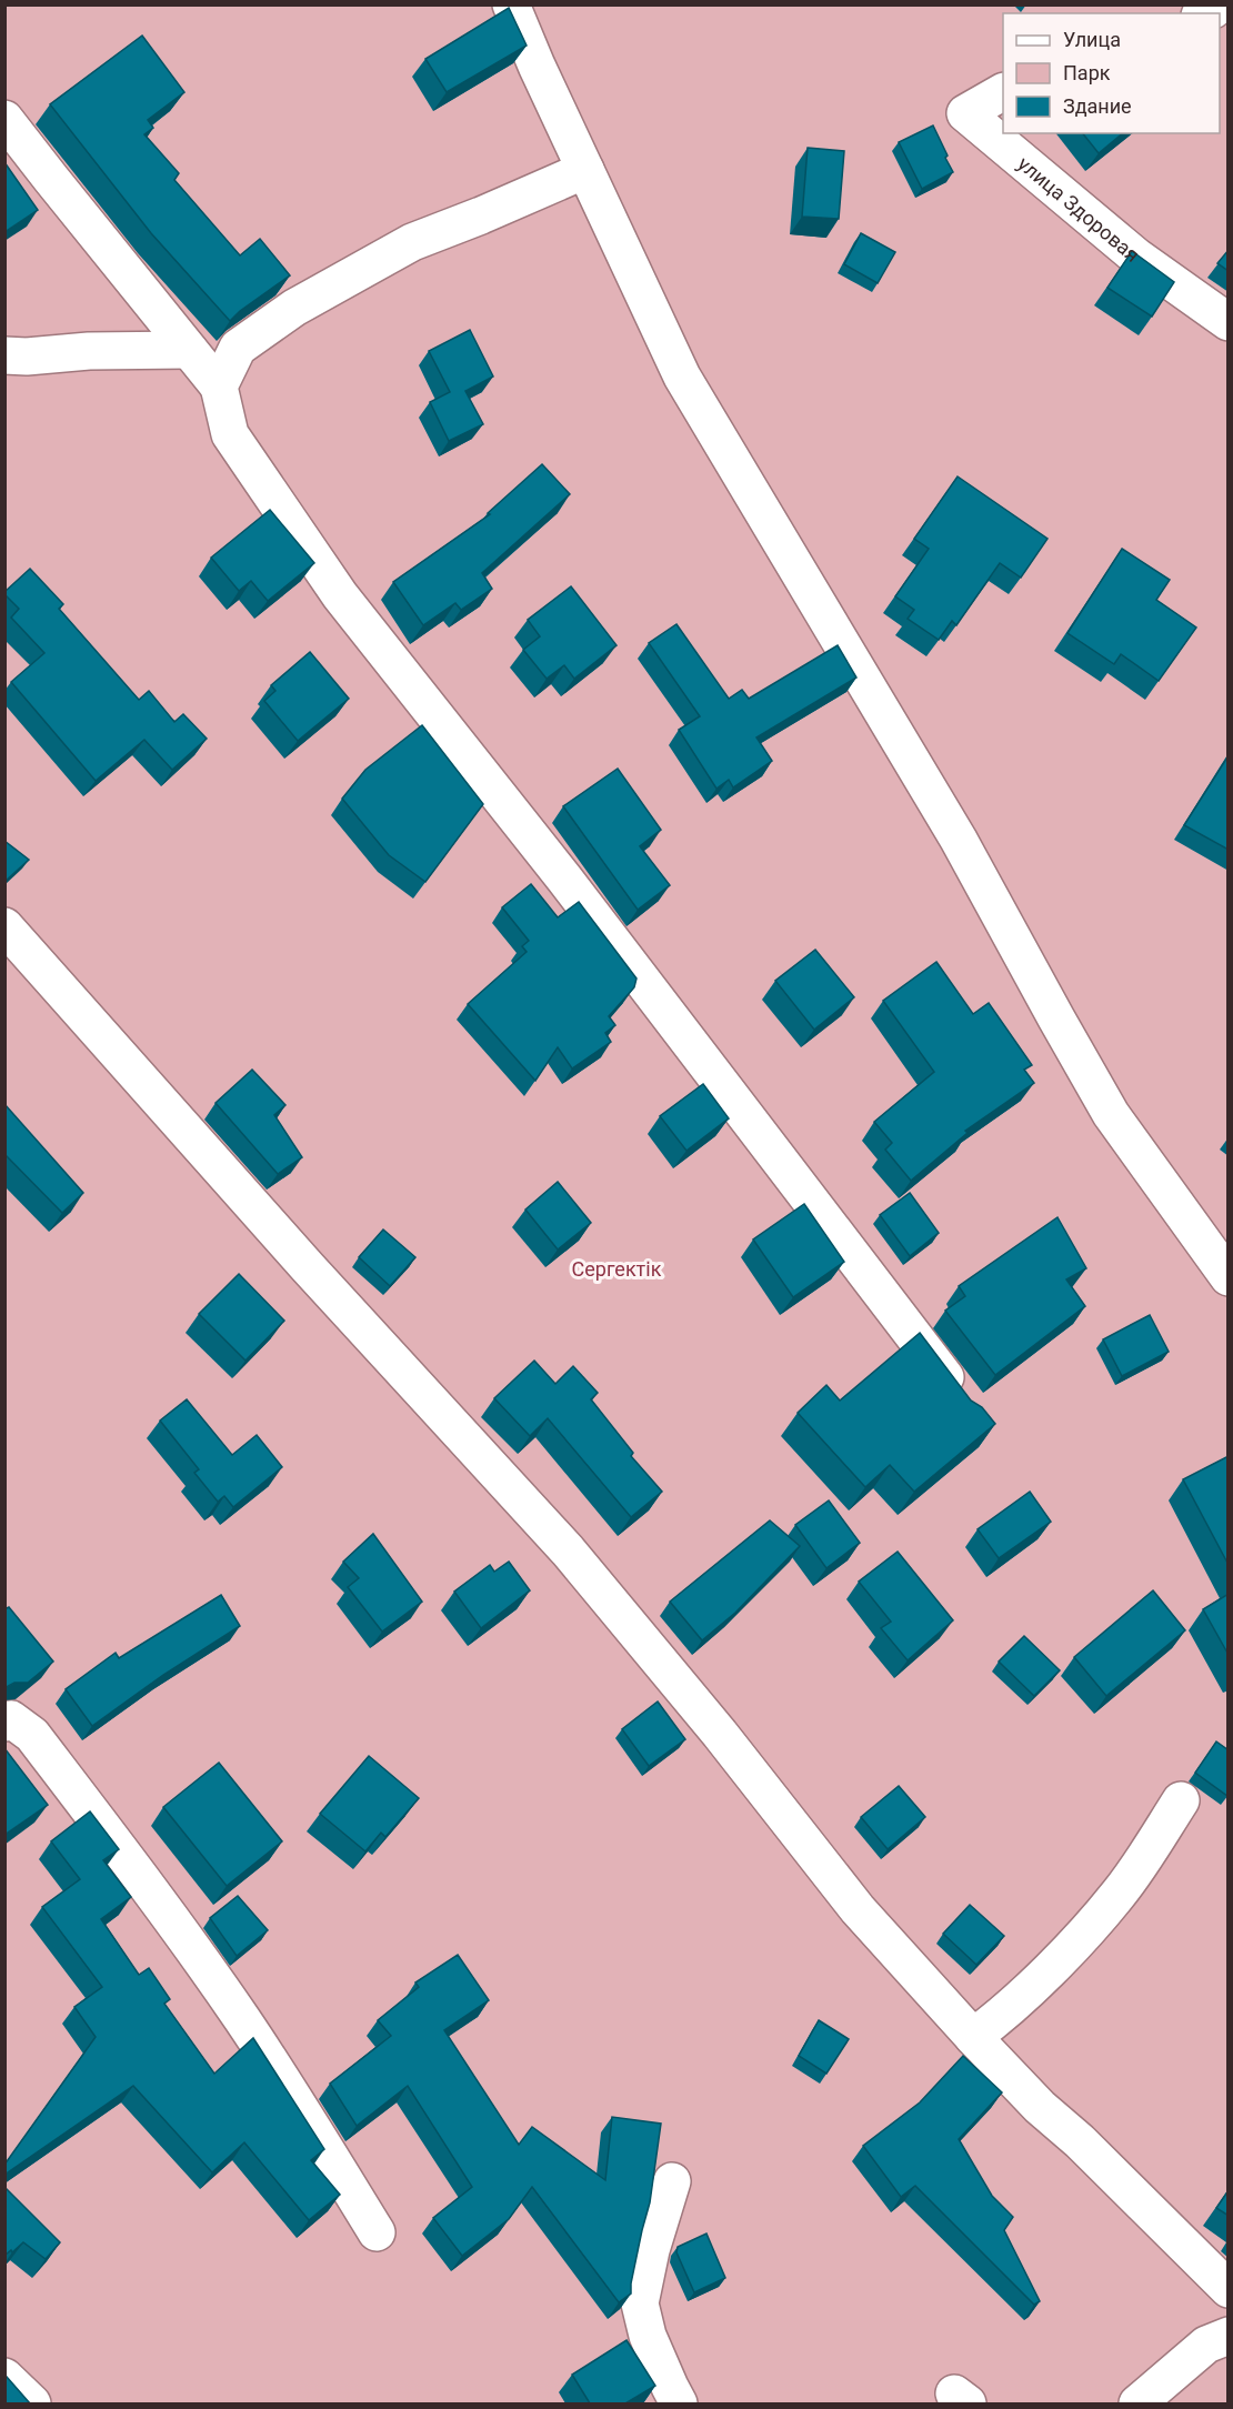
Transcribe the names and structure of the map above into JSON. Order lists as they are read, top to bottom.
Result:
{
  "streets": {
    "street": ["улица Здоровая"]
  },
  "parks": ["Сергектік"],
  "legend": ["Улица", "Парк", "Здание"]
}
